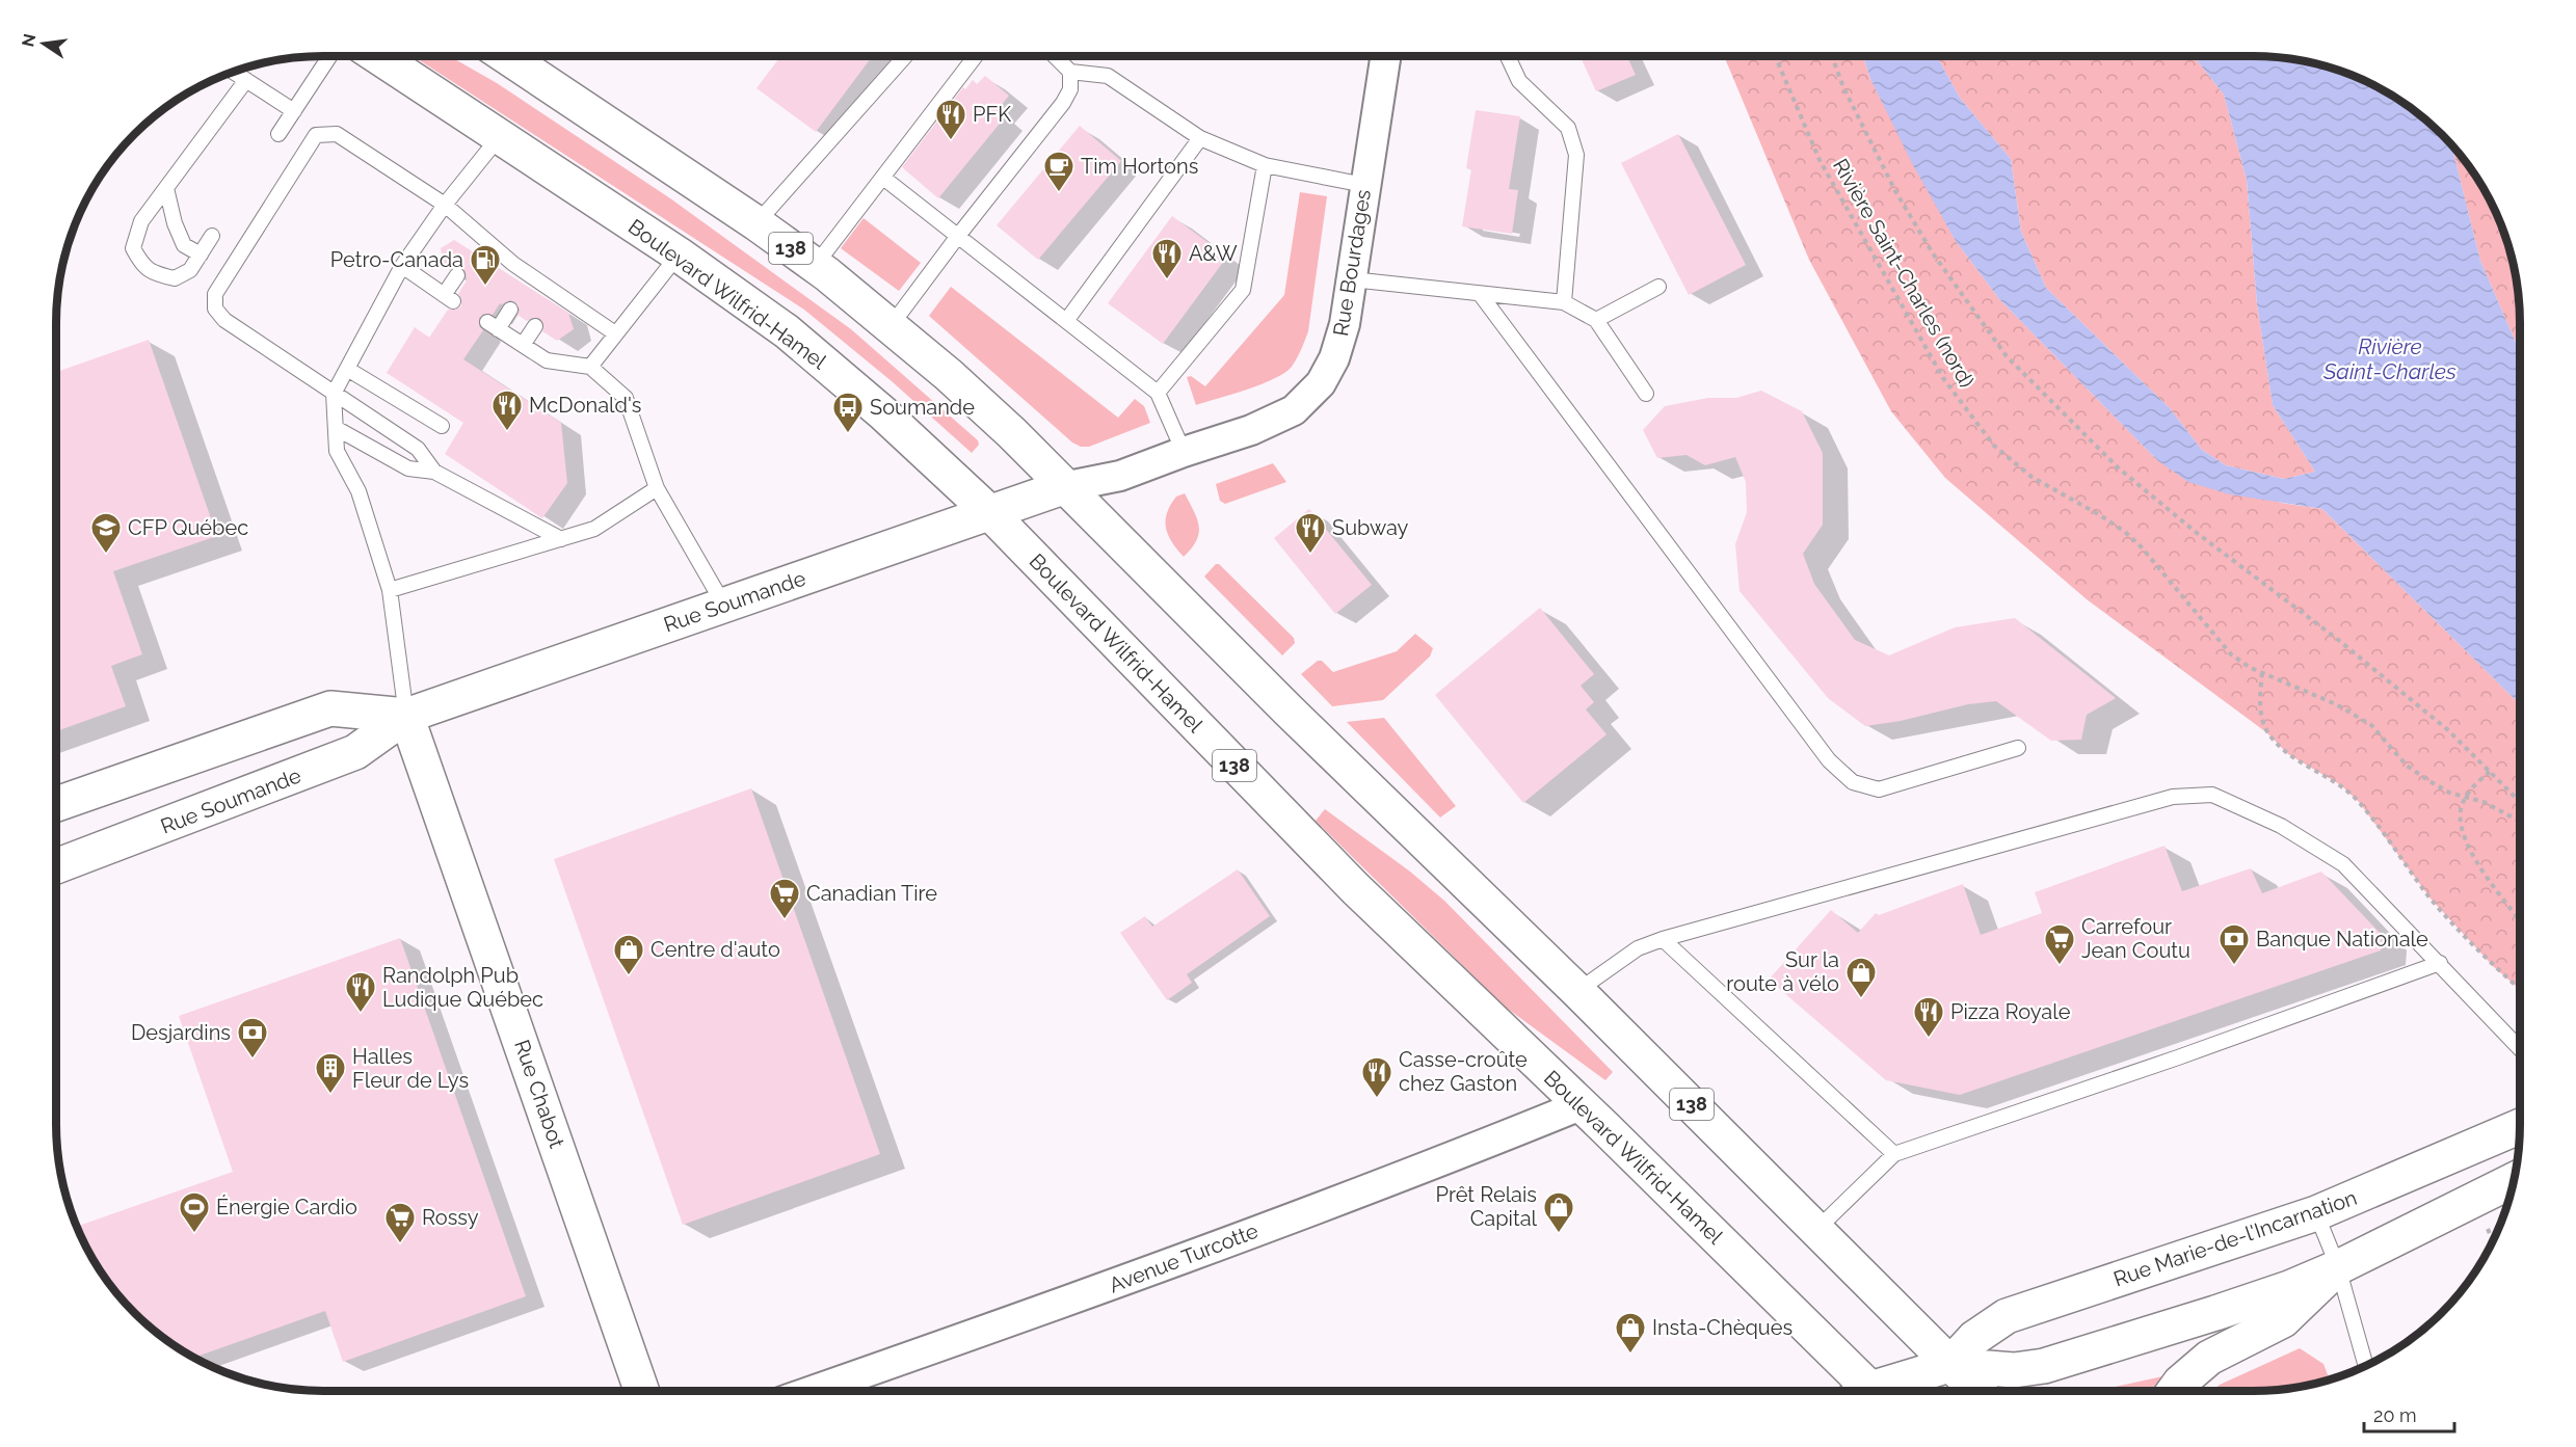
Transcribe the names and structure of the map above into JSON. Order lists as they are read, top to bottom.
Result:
{
  "streets": {
    "main road": [
      "138",
      "Boulevard Wilfrid-Hamel",
      "Rue Soumande",
      "Rue Chabot",
      "Rue Marie-de-l'Incarnation"
    ],
    "street": ["Rue Bourdages", "Avenue Turcotte"],
    "path": ["Rivière Saint-Charles (nord)"]
  },
  "crossings": [
    ["138", "Rue Bourdages"],
    ["138", "Rue Soumande"],
    ["138", "Rue Marie-de-l'Incarnation"],
    ["Rue Bourdages", "Rue Soumande"],
    ["Boulevard Wilfrid-Hamel", "Rue Soumande"],
    ["Boulevard Wilfrid-Hamel", "Avenue Turcotte"],
    ["Rue Soumande", "Rue Chabot"]
  ],
  "water": ["Rivière Saint-Charles"],
  "places": {
    "restaurant": [
      "PFK",
      "A&W",
      "McDonald's",
      "Subway",
      "Randolph Pub Ludique Québec",
      "Pizza Royale",
      "Casse-croûte chez Gaston"
    ],
    "cafe": ["Tim Hortons"],
    "fuel station": ["Petro-Canada"],
    "bus stop": ["Soumande"],
    "school or university": ["CFP Québec"],
    "supermarket": ["Canadian Tire", "Carrefour Jean Coutu", "Rossy"],
    "bank": ["Banque Nationale", "Desjardins"],
    "shop": [
      "Centre d'auto",
      "Sur la route à vélo",
      "Prêt Relais Capital",
      "Insta-Chèques"
    ],
    "building": ["Halles Fleur de Lys"],
    "sports": ["Énergie Cardio"]
  },
  "scale_bar": "20 m",
  "north": "left"
}
